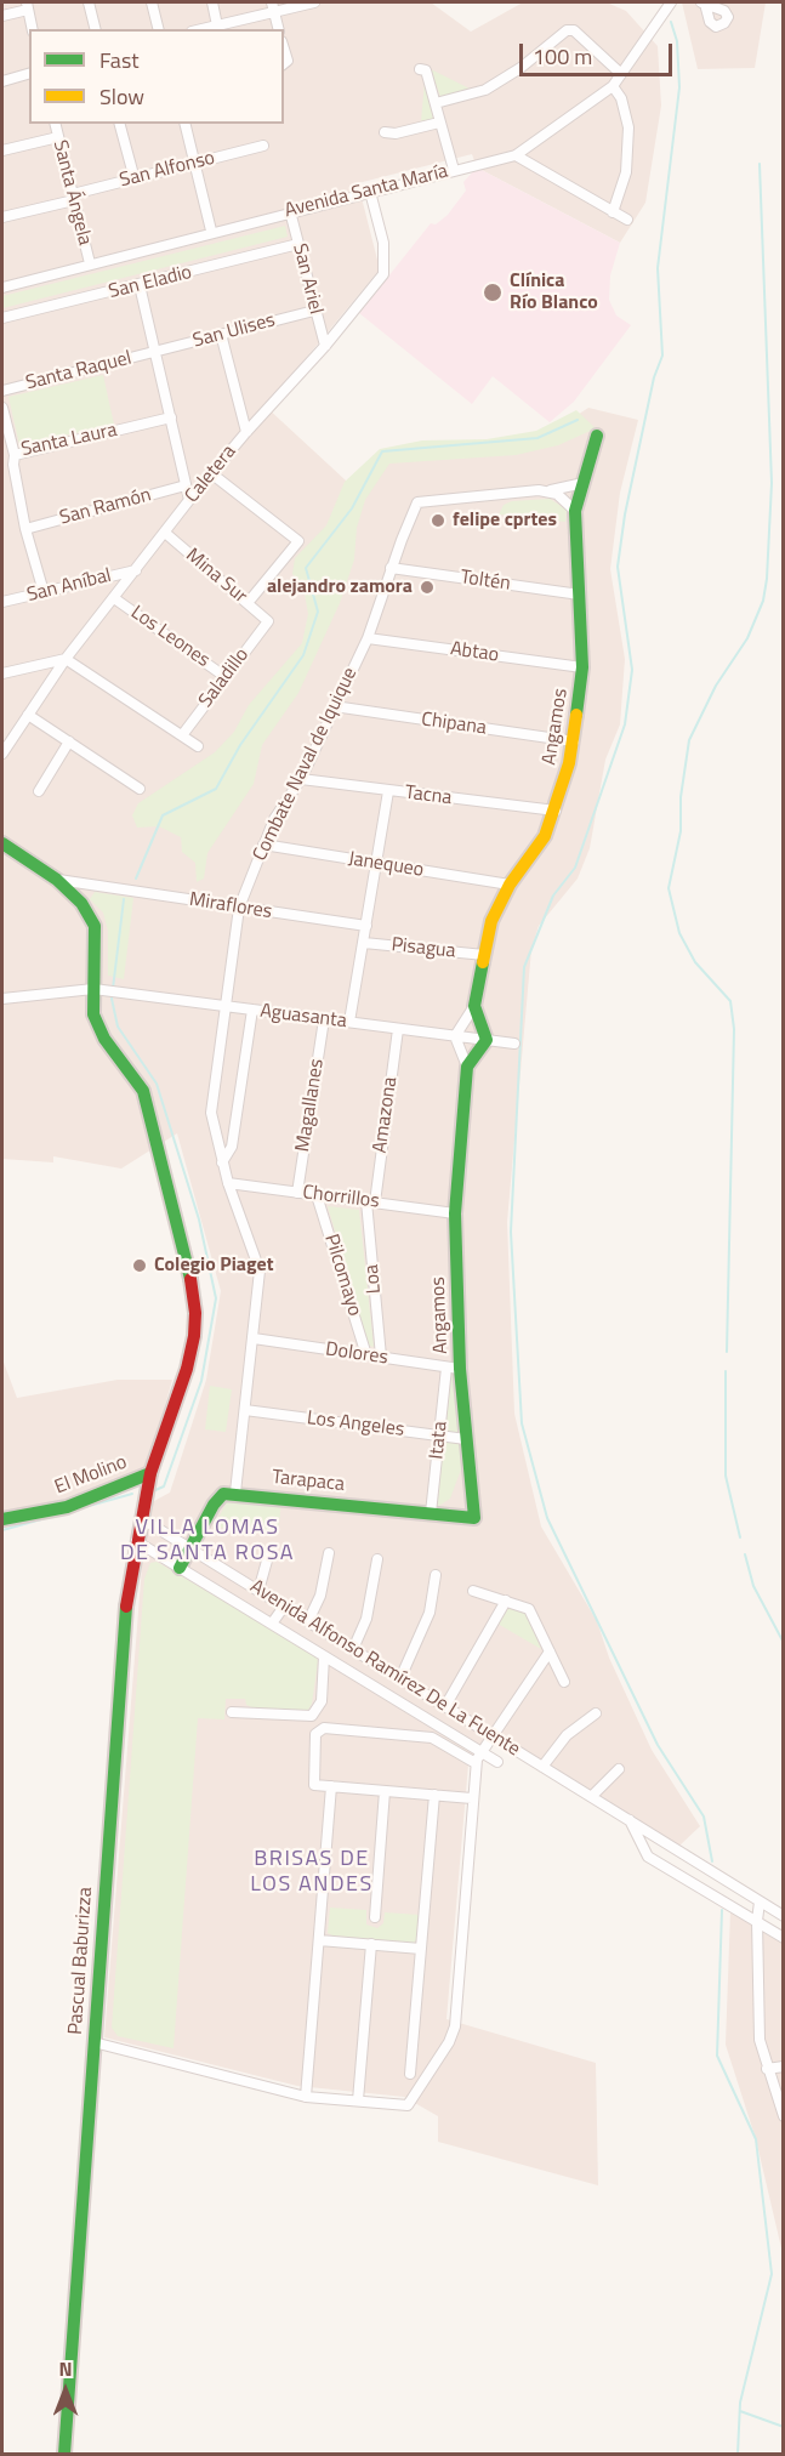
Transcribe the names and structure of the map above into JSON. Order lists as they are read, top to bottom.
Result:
{
  "streets": {
    "main road": [
      "Angamos",
      "El Molino",
      "Tarapaca",
      "Pascual Baburizza"
    ],
    "street": [
      "San Alfonso",
      "Avenida Santa María",
      "Santa Ángela",
      "San Ariel",
      "San Eladio",
      "San Ulises",
      "Santa Raquel",
      "Santa Laura",
      "Caletera",
      "San Ramón",
      "Mina Sur",
      "Toltén",
      "San Aníbal",
      "Los Leones",
      "Abtao",
      "Saladillo",
      "Chipana",
      "Combate Naval de Iquique",
      "Tacna",
      "Janequeo",
      "Miraflores",
      "Pisagua",
      "Aguasanta",
      "Magallanes",
      "Amazona",
      "Chorrillos",
      "Pilcomayo",
      "Loa",
      "Dolores",
      "Los Angeles",
      "Itata",
      "Avenida Alfonso Ramírez De La Fuente"
    ]
  },
  "crossings": [
    ["San Alfonso", "Santa Ángela"],
    ["Avenida Santa María", "Santa Ángela"],
    ["Avenida Santa María", "San Ariel"],
    ["Avenida Santa María", "Caletera"],
    ["San Ariel", "San Eladio"],
    ["San Ariel", "San Ulises"],
    ["San Ariel", "Caletera"],
    ["San Ulises", "Santa Raquel"],
    ["Caletera", "Mina Sur"],
    ["Caletera", "San Aníbal"],
    ["Caletera", "Los Leones"],
    ["Mina Sur", "Saladillo"],
    ["Toltén", "Angamos"],
    ["Toltén", "Combate Naval de Iquique"],
    ["Los Leones", "Saladillo"],
    ["Abtao", "Angamos"],
    ["Abtao", "Combate Naval de Iquique"],
    ["Chipana", "Angamos"],
    ["Chipana", "Combate Naval de Iquique"],
    ["Angamos", "Combate Naval de Iquique"],
    ["Angamos", "Tacna"],
    ["Angamos", "Janequeo"],
    ["Angamos", "Pisagua"],
    ["Angamos", "Aguasanta"],
    ["Angamos", "Chorrillos"],
    ["Angamos", "Dolores"],
    ["Angamos", "Los Angeles"],
    ["Angamos", "Itata"],
    ["Angamos", "Tarapaca"],
    ["Combate Naval de Iquique", "Tacna"],
    ["Combate Naval de Iquique", "Janequeo"],
    ["Combate Naval de Iquique", "Miraflores"],
    ["Combate Naval de Iquique", "Aguasanta"],
    ["Combate Naval de Iquique", "Chorrillos"],
    ["Combate Naval de Iquique", "Dolores"],
    ["Combate Naval de Iquique", "Los Angeles"],
    ["Combate Naval de Iquique", "Tarapaca"],
    ["Aguasanta", "Magallanes"],
    ["Aguasanta", "Amazona"],
    ["Aguasanta", "Pascual Baburizza"],
    ["Magallanes", "Chorrillos"],
    ["Amazona", "Chorrillos"],
    ["Amazona", "Loa"],
    ["Chorrillos", "Pilcomayo"],
    ["Chorrillos", "Loa"],
    ["Pilcomayo", "Dolores"],
    ["Loa", "Dolores"],
    ["Dolores", "Itata"],
    ["Los Angeles", "Itata"],
    ["Itata", "Tarapaca"],
    ["El Molino", "Pascual Baburizza"],
    ["Avenida Alfonso Ramírez De La Fuente", "Pascual Baburizza"]
  ],
  "districts": ["VILLA LOMAS DE SANTA ROSA", "BRISAS DE LOS ANDES"],
  "places": [
    "Clínica Río Blanco",
    "felipe cprtes",
    "alejandro zamora",
    "Colegio Piaget"
  ],
  "legend": ["Fast", "Slow"],
  "scale_bar": "100 m",
  "north": "top"
}
